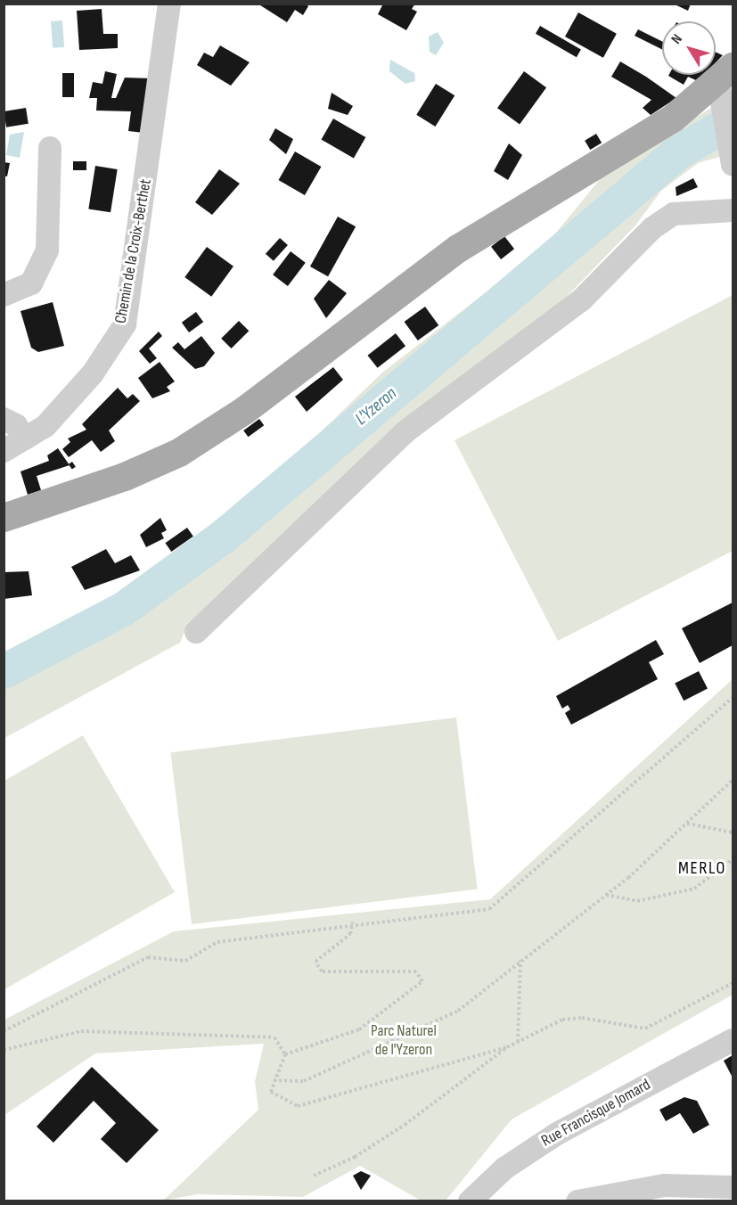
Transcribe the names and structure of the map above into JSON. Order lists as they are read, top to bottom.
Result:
{
  "streets": {
    "street": ["Chemin de la Croix-Berthet", "Rue Francisque Jomard"]
  },
  "districts": ["MERLO"],
  "water": ["L'Yzeron"],
  "parks": ["Parc Naturel de l'Yzeron"],
  "north": "top left"
}
